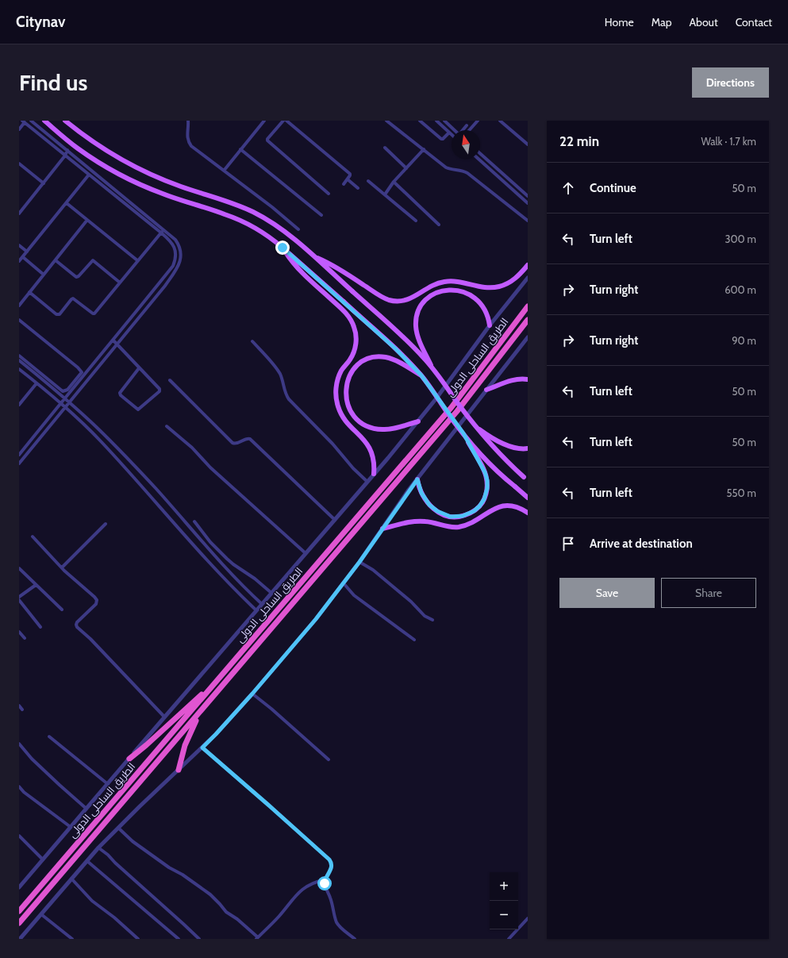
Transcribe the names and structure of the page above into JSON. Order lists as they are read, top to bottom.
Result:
{
  "streets": {
    "highway": ["الطريق الساحلى الدولى"]
  },
  "north": "top",
  "page": {
    "header": "Citynav",
    "nav": [
      "Home",
      "Map",
      "About",
      "Contact"
    ],
    "buttons": [
      "Directions",
      ["Save", "Share"]
    ],
    "title": "Find us",
    "heading": ["22 min", "Walk · 1.7 km"],
    "list": [
      ["Continue", "50 m"],
      ["Turn left", "300 m"],
      ["Turn right", "600 m"],
      ["Turn right", "90 m"],
      ["Turn left", "50 m"],
      ["Turn left", "50 m"],
      ["Turn left", "550 m"],
      "Arrive at destination"
    ],
    "map_buttons": ["+", "−"]
  }
}
